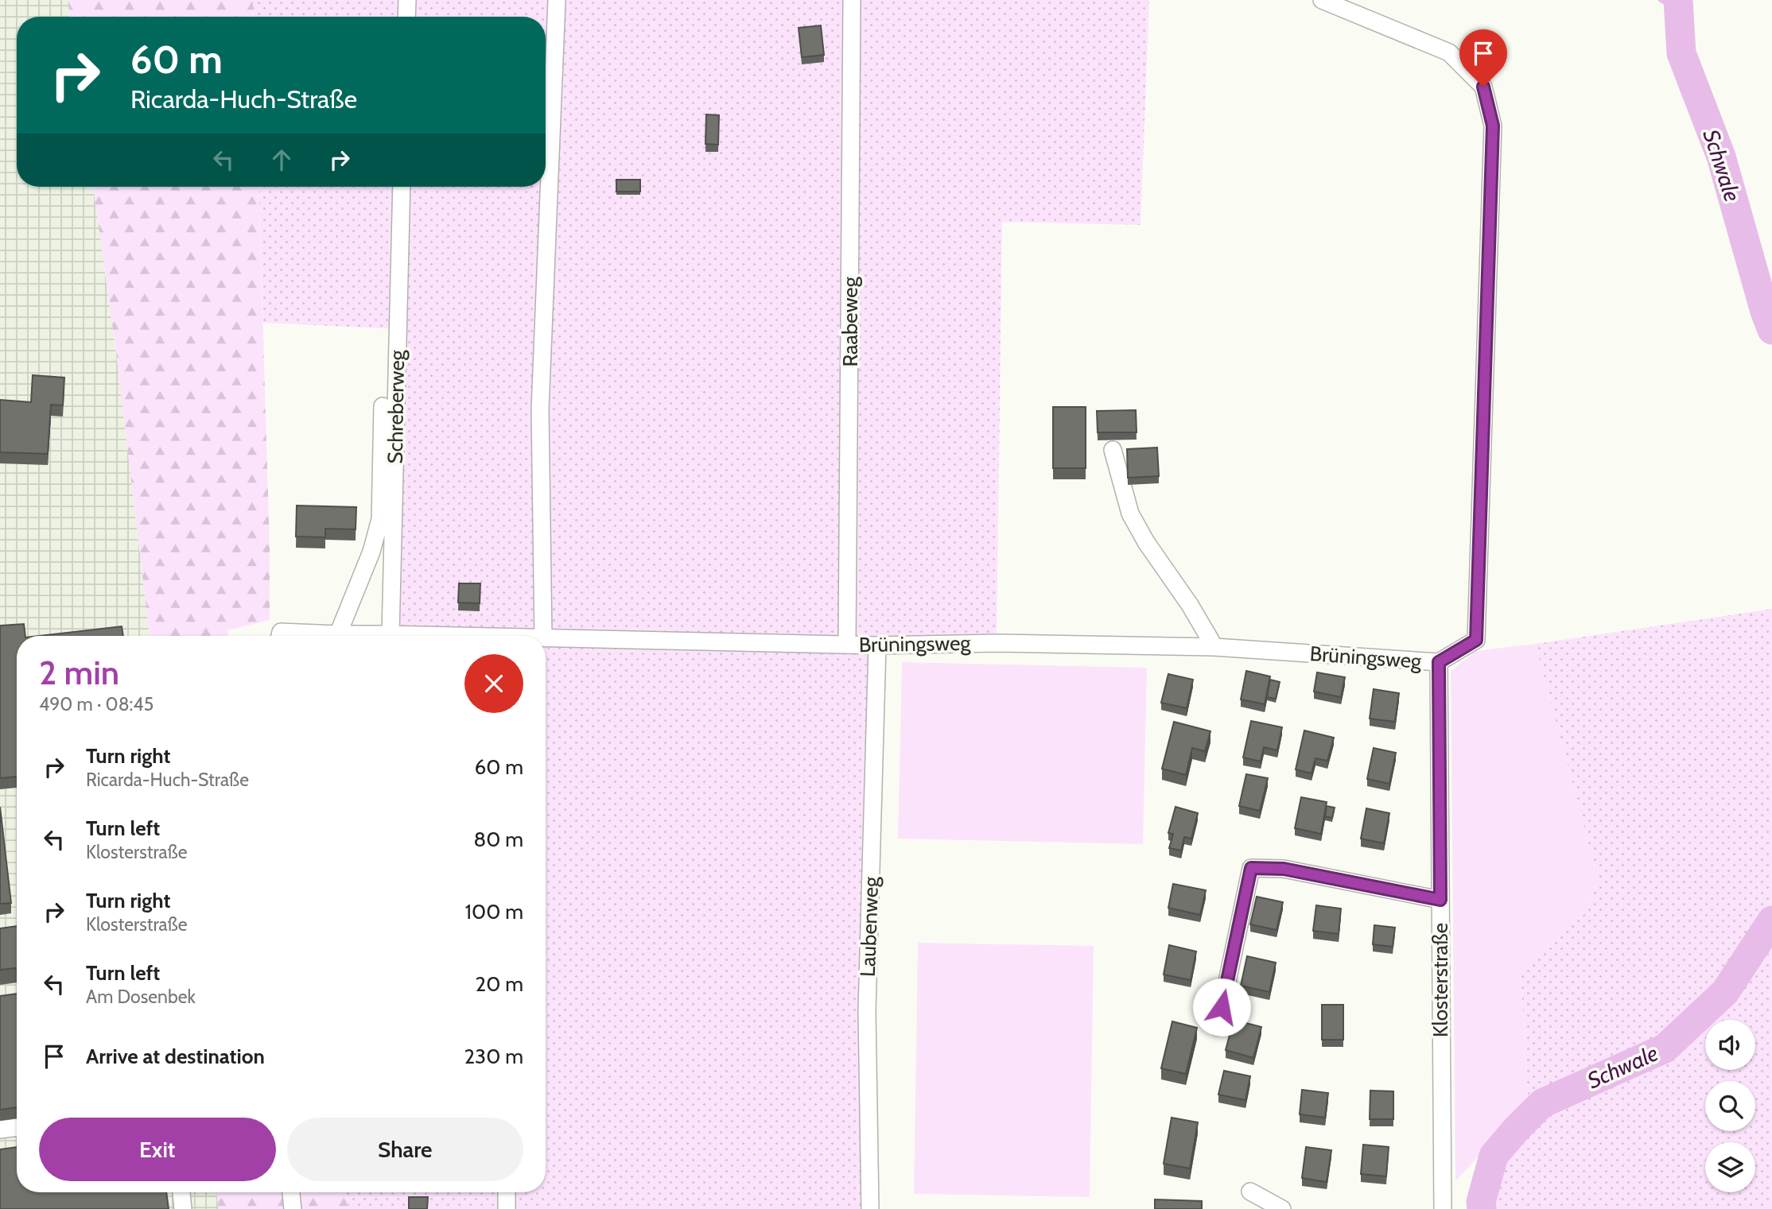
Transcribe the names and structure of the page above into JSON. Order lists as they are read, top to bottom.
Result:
{
  "streets": {
    "street": [
      "Raabeweg",
      "Schreberweg",
      "Brüningsweg",
      "Laubenweg",
      "Klosterstraße"
    ]
  },
  "crossings": [
    ["Raabeweg", "Brüningsweg"],
    ["Schreberweg", "Brüningsweg"],
    ["Brüningsweg", "Laubenweg"],
    ["Brüningsweg", "Klosterstraße"]
  ],
  "water": ["Schwale"],
  "page": {
    "turn": ["60 m", "Ricarda-Huch-Straße"],
    "heading": ["2 min", "490 m · 08:45"],
    "list": [
      {
        "name": "Turn right",
        "note": "Ricarda-Huch-Straße",
        "value": "60 m"
      },
      {
        "name": "Turn left",
        "note": "Klosterstraße",
        "value": "80 m"
      },
      {
        "name": "Turn right",
        "note": "Klosterstraße",
        "value": "100 m"
      },
      {
        "name": "Turn left",
        "note": "Am Dosenbek",
        "value": "20 m"
      },
      {
        "name": "Arrive at destination",
        "value": "230 m"
      }
    ],
    "buttons": ["Exit", "Share"]
  }
}
